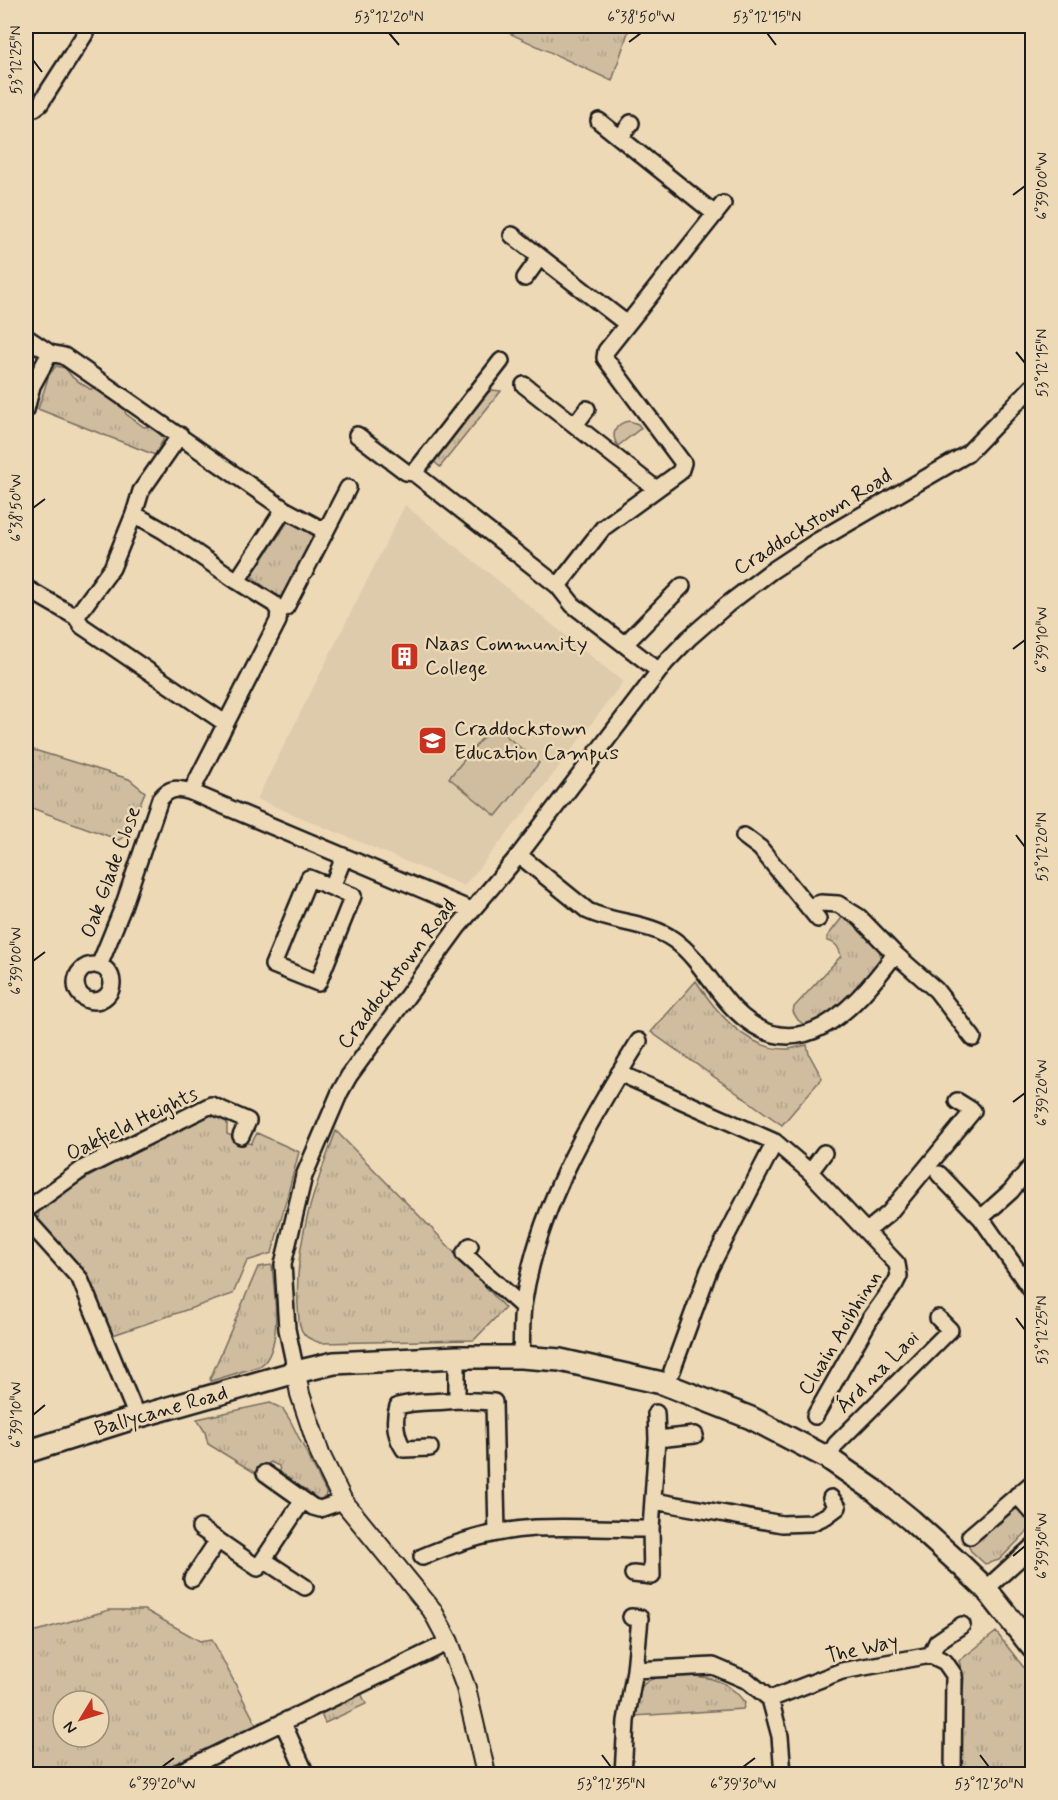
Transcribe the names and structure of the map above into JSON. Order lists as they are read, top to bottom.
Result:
{
  "streets": {
    "main road": ["Ballycane Road"],
    "street": [
      "Craddockstown Road",
      "Oak Glade Close",
      "Oakfield Heights",
      "Cluain Aoibhinn",
      "Árd na Laoi",
      "The Way"
    ]
  },
  "crossings": [
    ["Craddockstown Road", "Ballycane Road"],
    ["Árd na Laoi", "Ballycane Road"]
  ],
  "places": {
    "building": ["Naas Community College"],
    "school or university": ["Craddockstown Education Campus"]
  },
  "north": "bottom left",
  "coordinates": [
    "53°12'20\"N",
    "6°38'50\"W",
    "53°12'15\"N",
    "53°12'25\"N",
    "6°39'00\"W",
    "6°39'10\"W",
    "6°39'20\"W",
    "6°39'30\"W",
    "53°12'35\"N",
    "53°12'30\"N"
  ]
}
